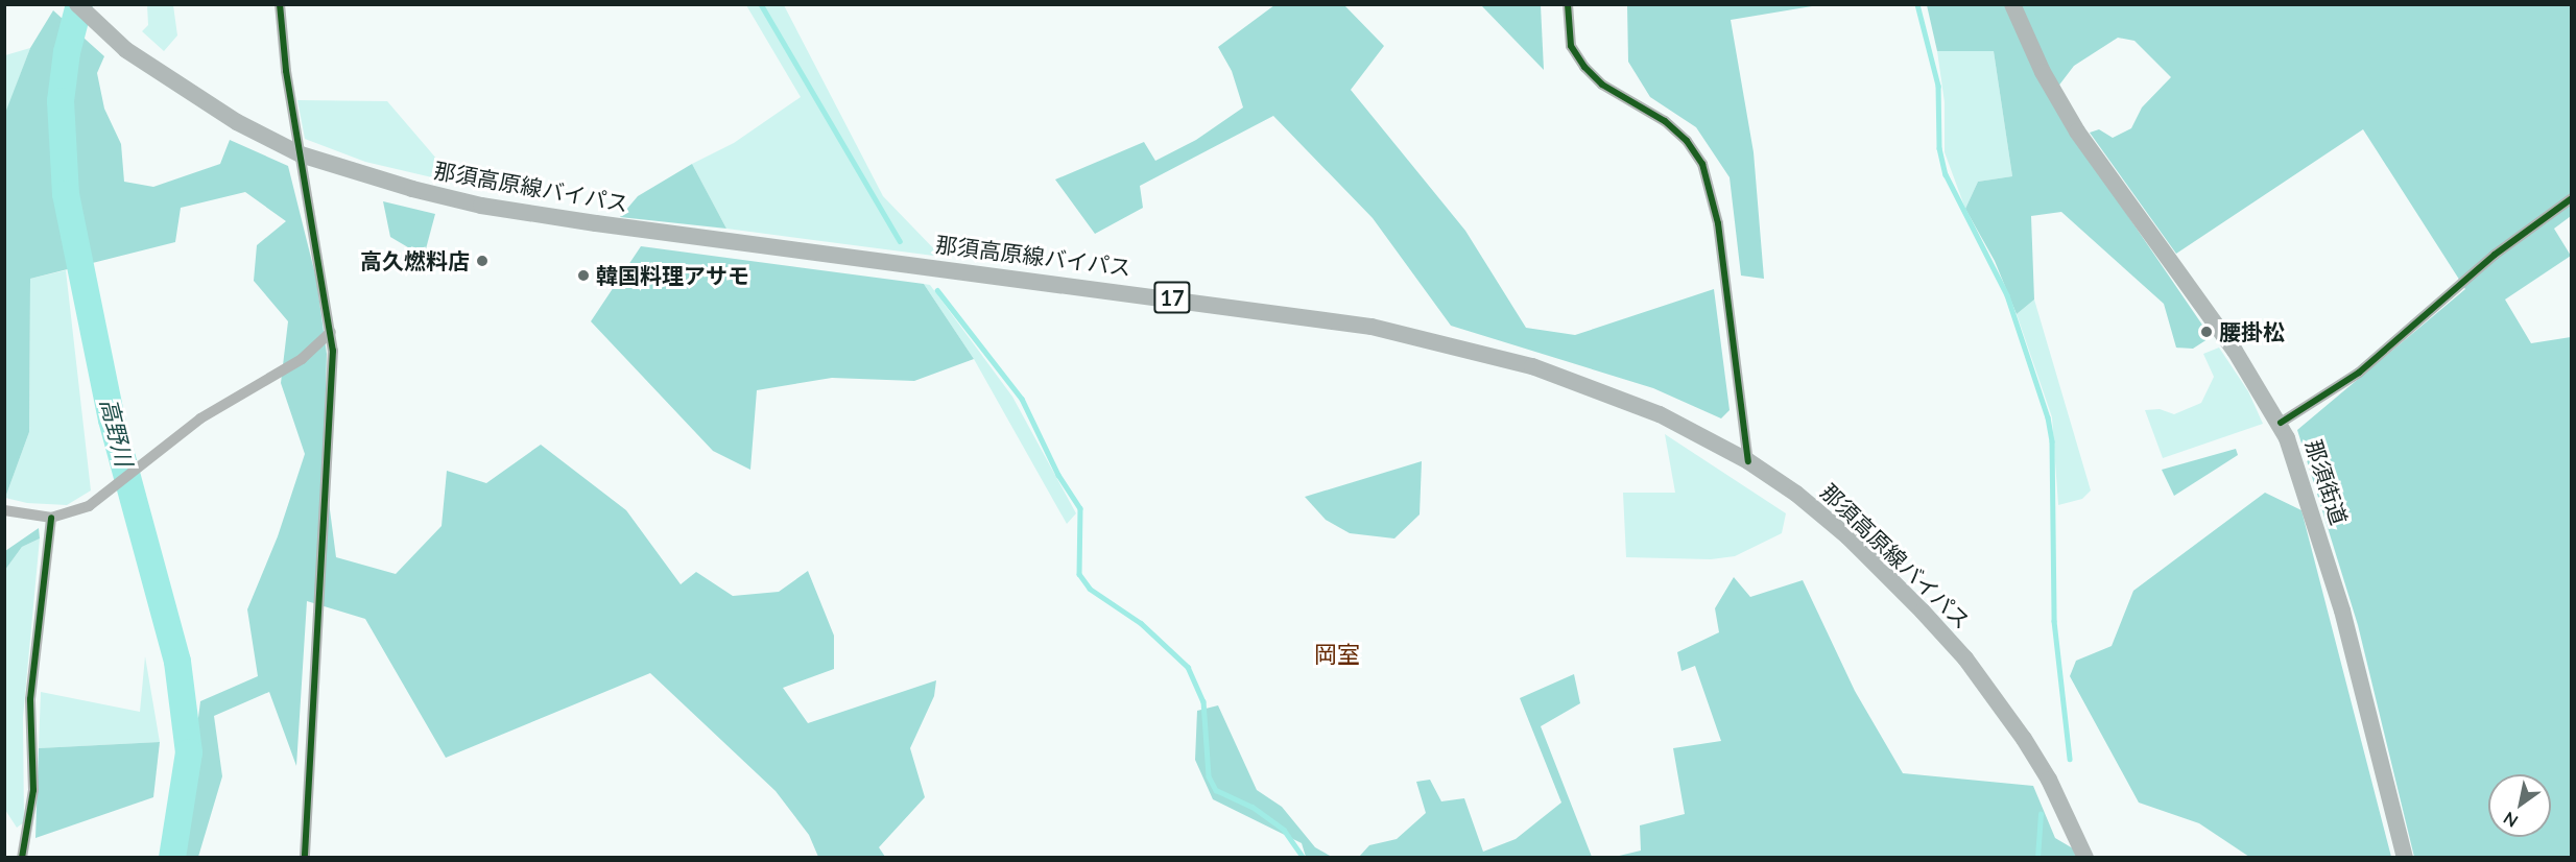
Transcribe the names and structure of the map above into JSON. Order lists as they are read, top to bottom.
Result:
{
  "streets": {
    "main road": ["那須高原線バイパス", "17", "那須街道"]
  },
  "districts": ["岡室"],
  "water": ["高野川"],
  "places": ["高久燃料店", "韓国料理アサモ", "腰掛松"],
  "north": "bottom left"
}
